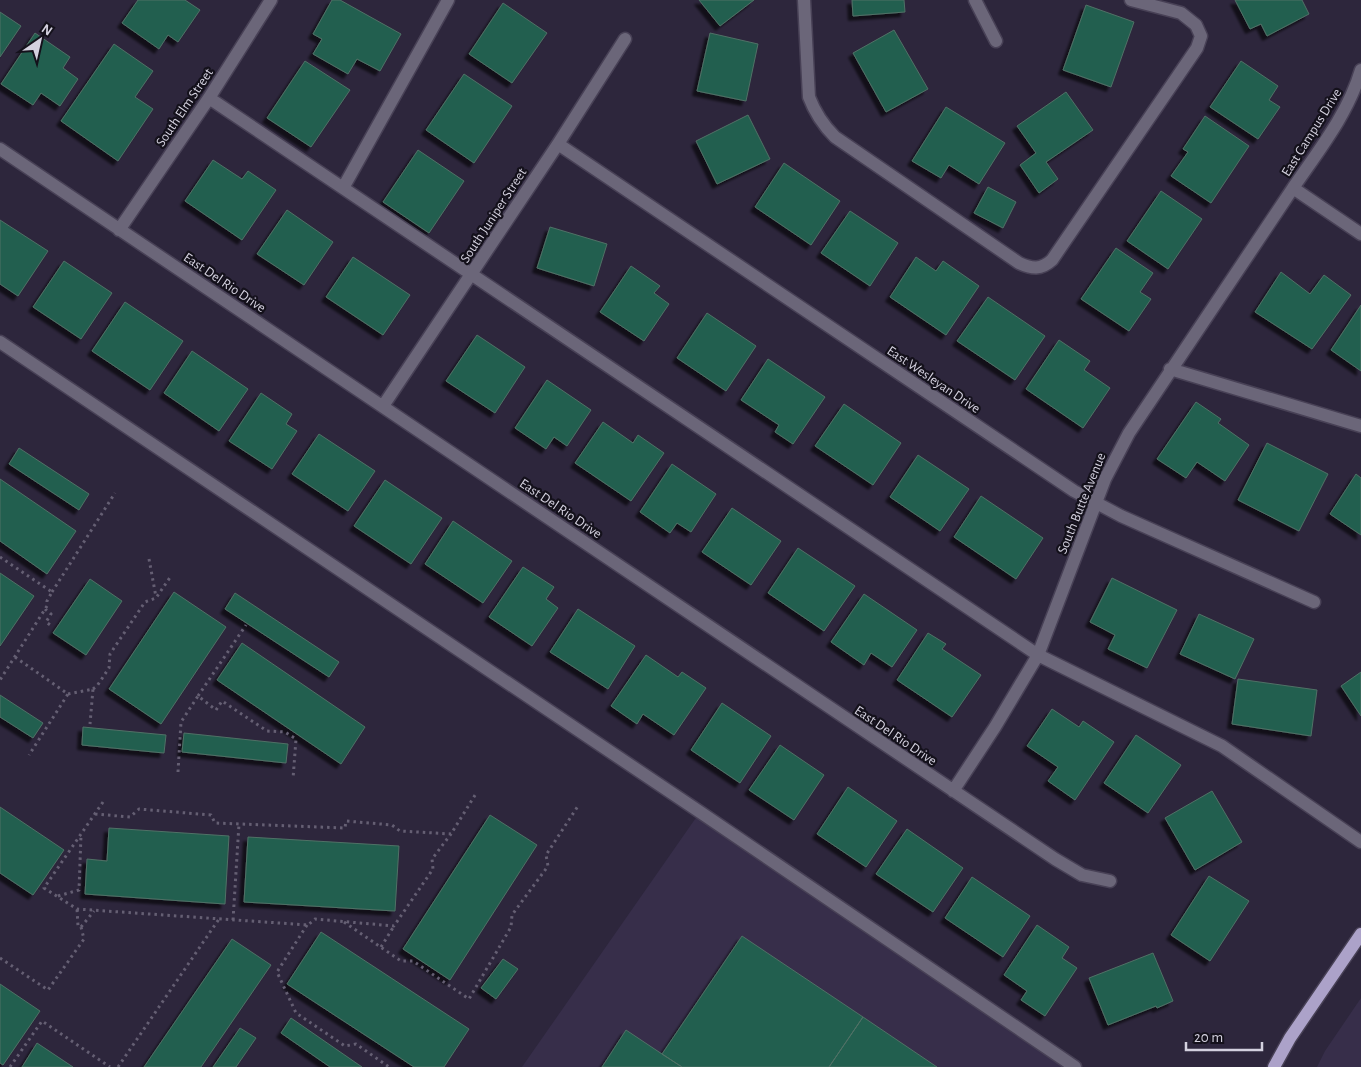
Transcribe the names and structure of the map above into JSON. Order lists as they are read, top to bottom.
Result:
{
  "streets": {
    "street": [
      "South Elm Street",
      "East Campus Drive",
      "South Juniper Street",
      "East Del Rio Drive",
      "East Wesleyan Drive",
      "South Butte Avenue"
    ]
  },
  "crossings": [
    ["South Elm Street", "East Del Rio Drive"],
    ["East Campus Drive", "South Butte Avenue"],
    ["South Juniper Street", "East Del Rio Drive"],
    ["South Juniper Street", "East Wesleyan Drive"],
    ["East Del Rio Drive", "South Butte Avenue"],
    ["East Wesleyan Drive", "South Butte Avenue"]
  ],
  "scale_bar": "20 m",
  "north": "top right"
}
